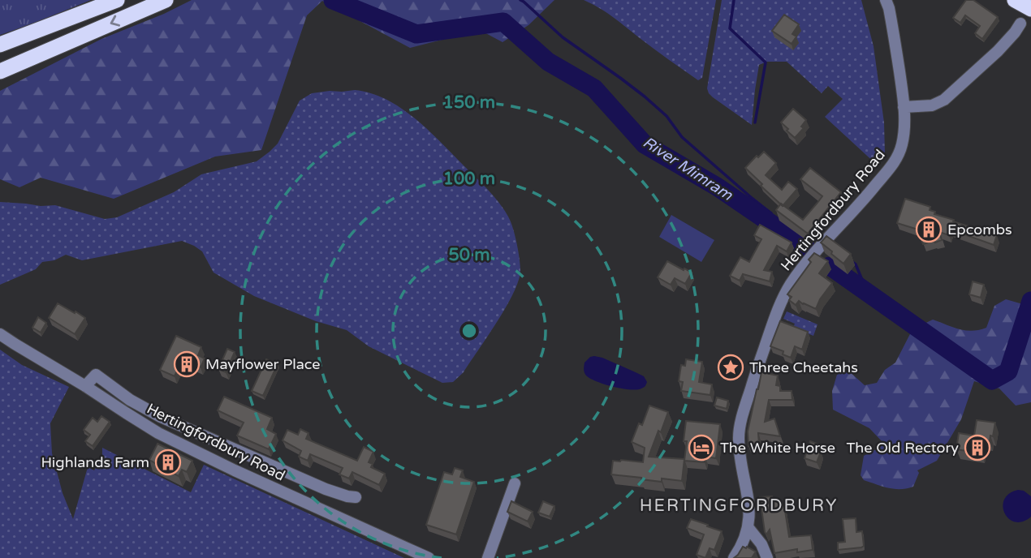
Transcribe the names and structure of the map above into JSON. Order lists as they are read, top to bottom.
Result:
{
  "streets": {
    "street": ["Hertingfordbury Road"]
  },
  "districts": ["HERTINGFORDBURY"],
  "water": ["River Mimram"],
  "places": {
    "building": [
      "Epcombs",
      "Mayflower Place",
      "The Old Rectory",
      "Highlands Farm"
    ],
    "place": ["Three Cheetahs"],
    "hotel": ["The White Horse"]
  },
  "rings": ["150 m", "100 m", "50 m"]
}
